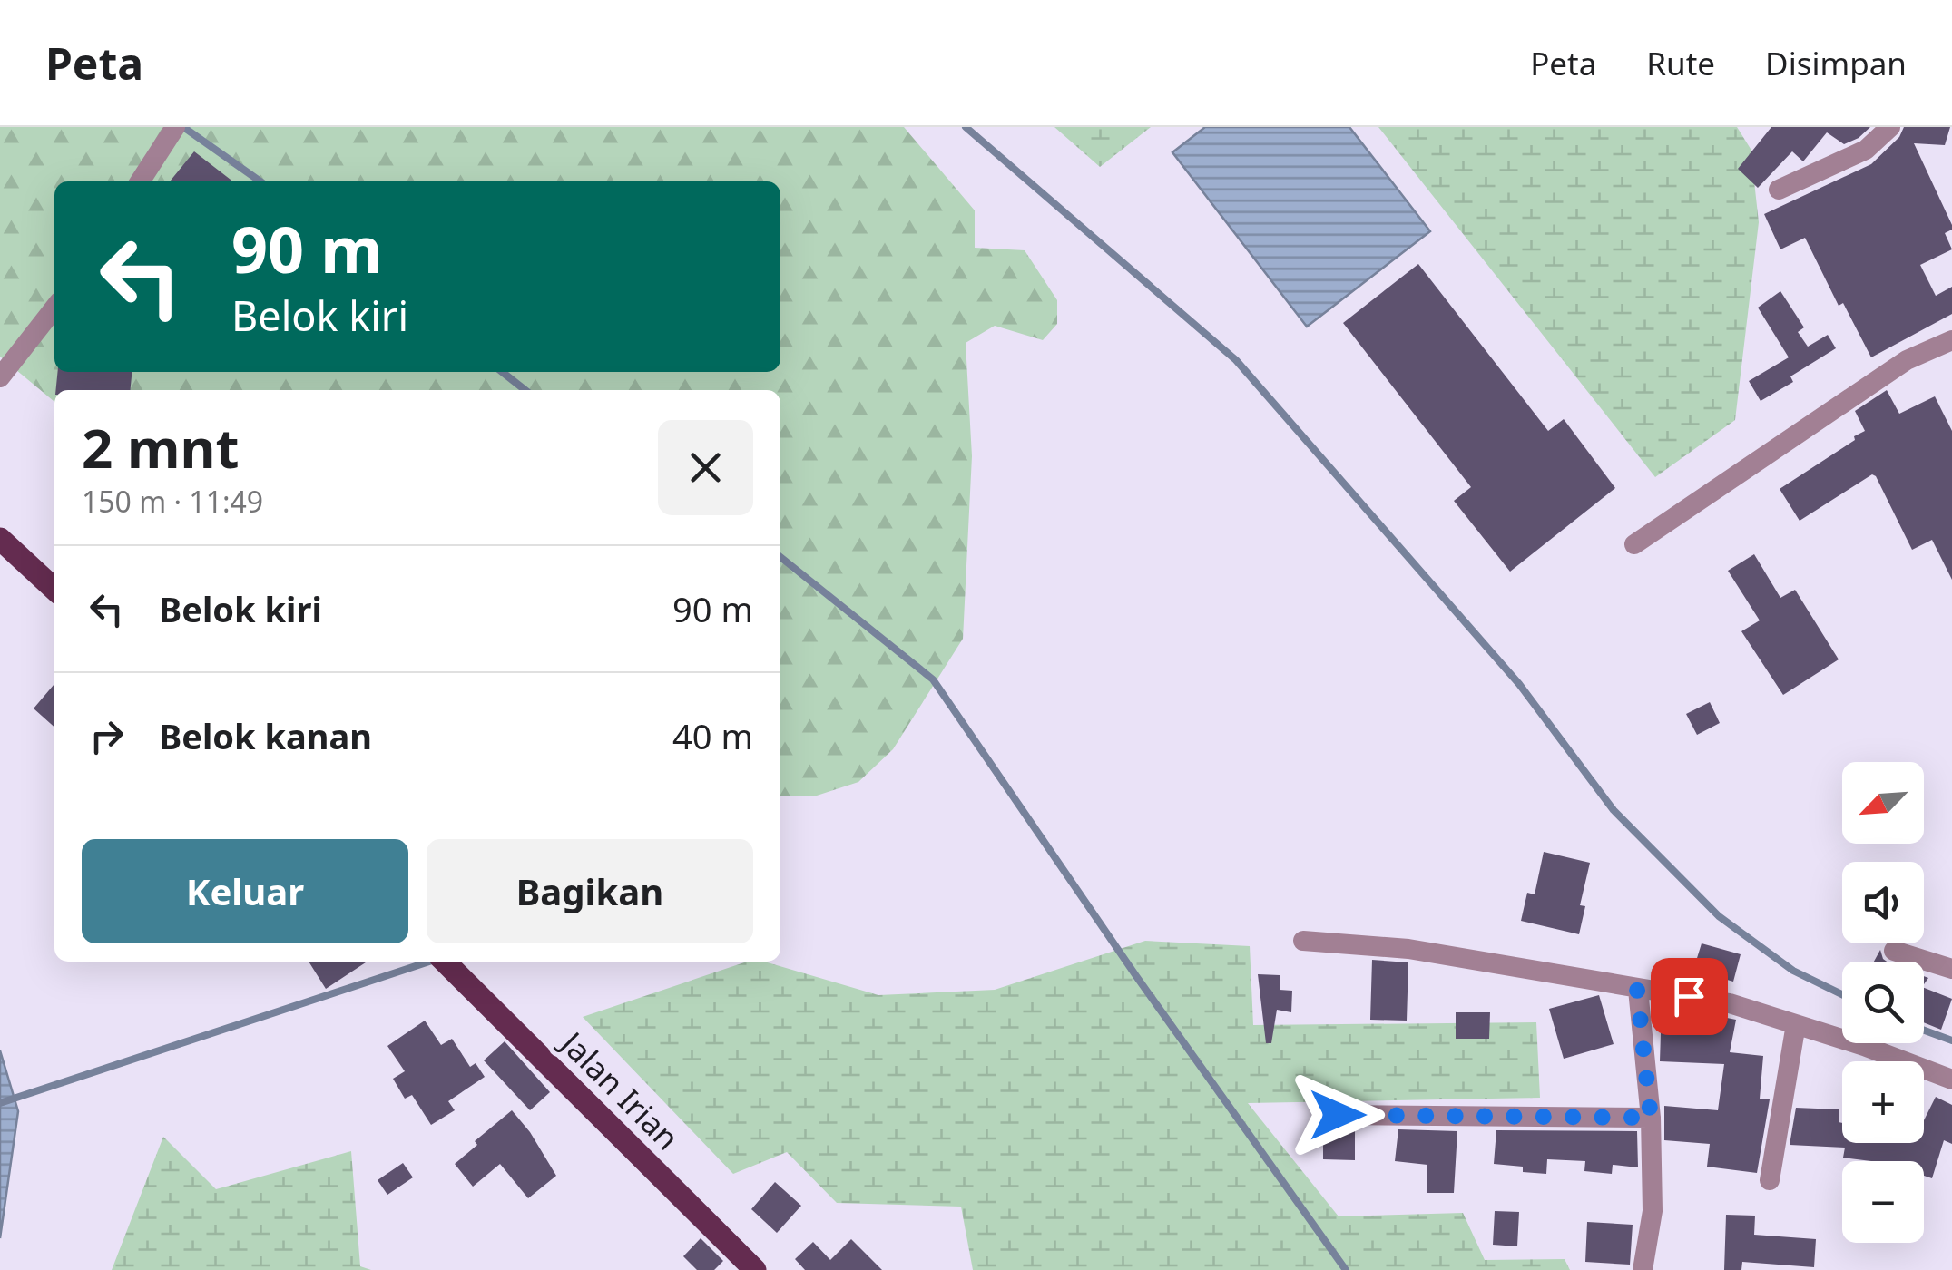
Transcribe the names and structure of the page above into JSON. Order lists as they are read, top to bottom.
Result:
{
  "streets": {
    "main road": ["Jalan Irian"]
  },
  "north": "bottom left",
  "page": {
    "header": "Peta",
    "nav": ["Peta", "Rute", "Disimpan"],
    "turn": ["90 m", "Belok kiri"],
    "heading": ["2 mnt", "150 m · 11:49"],
    "list": [
      {
        "name": "Belok kiri",
        "value": "90 m"
      },
      {
        "name": "Belok kanan",
        "value": "40 m"
      }
    ],
    "map_buttons": ["+", "−"],
    "buttons": ["Keluar", "Bagikan"]
  }
}
